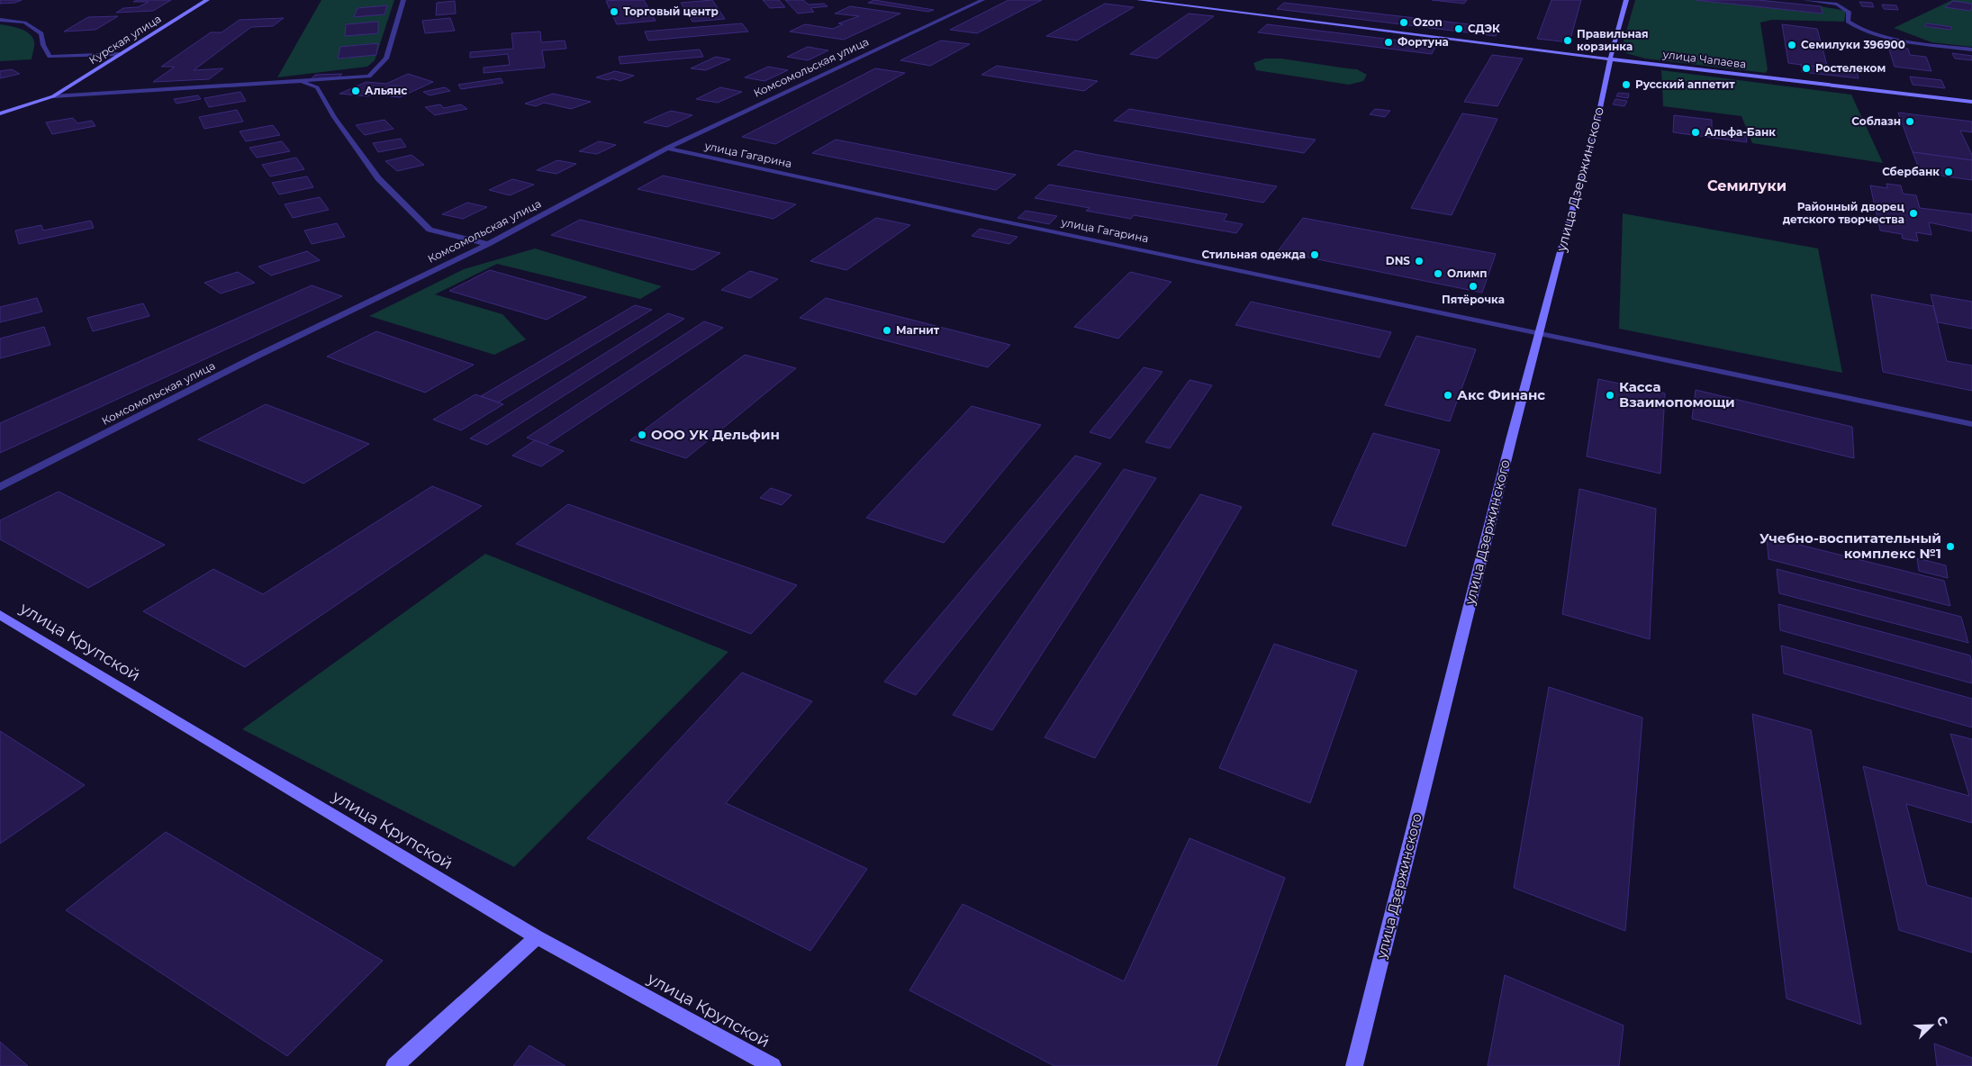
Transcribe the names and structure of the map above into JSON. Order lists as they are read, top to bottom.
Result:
{
  "streets": {
    "street": [
      "Курская улица",
      "улица Чапаева",
      "Комсомольская улица",
      "улица Гагарина",
      "улица Дзержинского",
      "улица Крупской"
    ]
  },
  "crossings": [
    ["улица Чапаева", "улица Дзержинского"],
    ["Комсомольская улица", "улица Гагарина"],
    ["улица Гагарина", "улица Дзержинского"]
  ],
  "districts": ["Семилуки"],
  "places": [
    "Торговый центр",
    "Ozon",
    "СДЭК",
    "Правильная корзинка",
    "Фортуна",
    "Семилуки 396900",
    "Ростелеком",
    "Русский аппетит",
    "Альянс",
    "Соблазн",
    "Альфа-Банк",
    "Сбербанк",
    "Районный дворец детского творчества",
    "Стильная одежда",
    "DNS",
    "Олимп",
    "Пятёрочка",
    "Магнит",
    "Акс Финанс",
    "Касса Взаимопомощи",
    "ООО УК Дельфин",
    "Учебно-воспитательный комплекс №1"
  ],
  "north": "top right"
}
